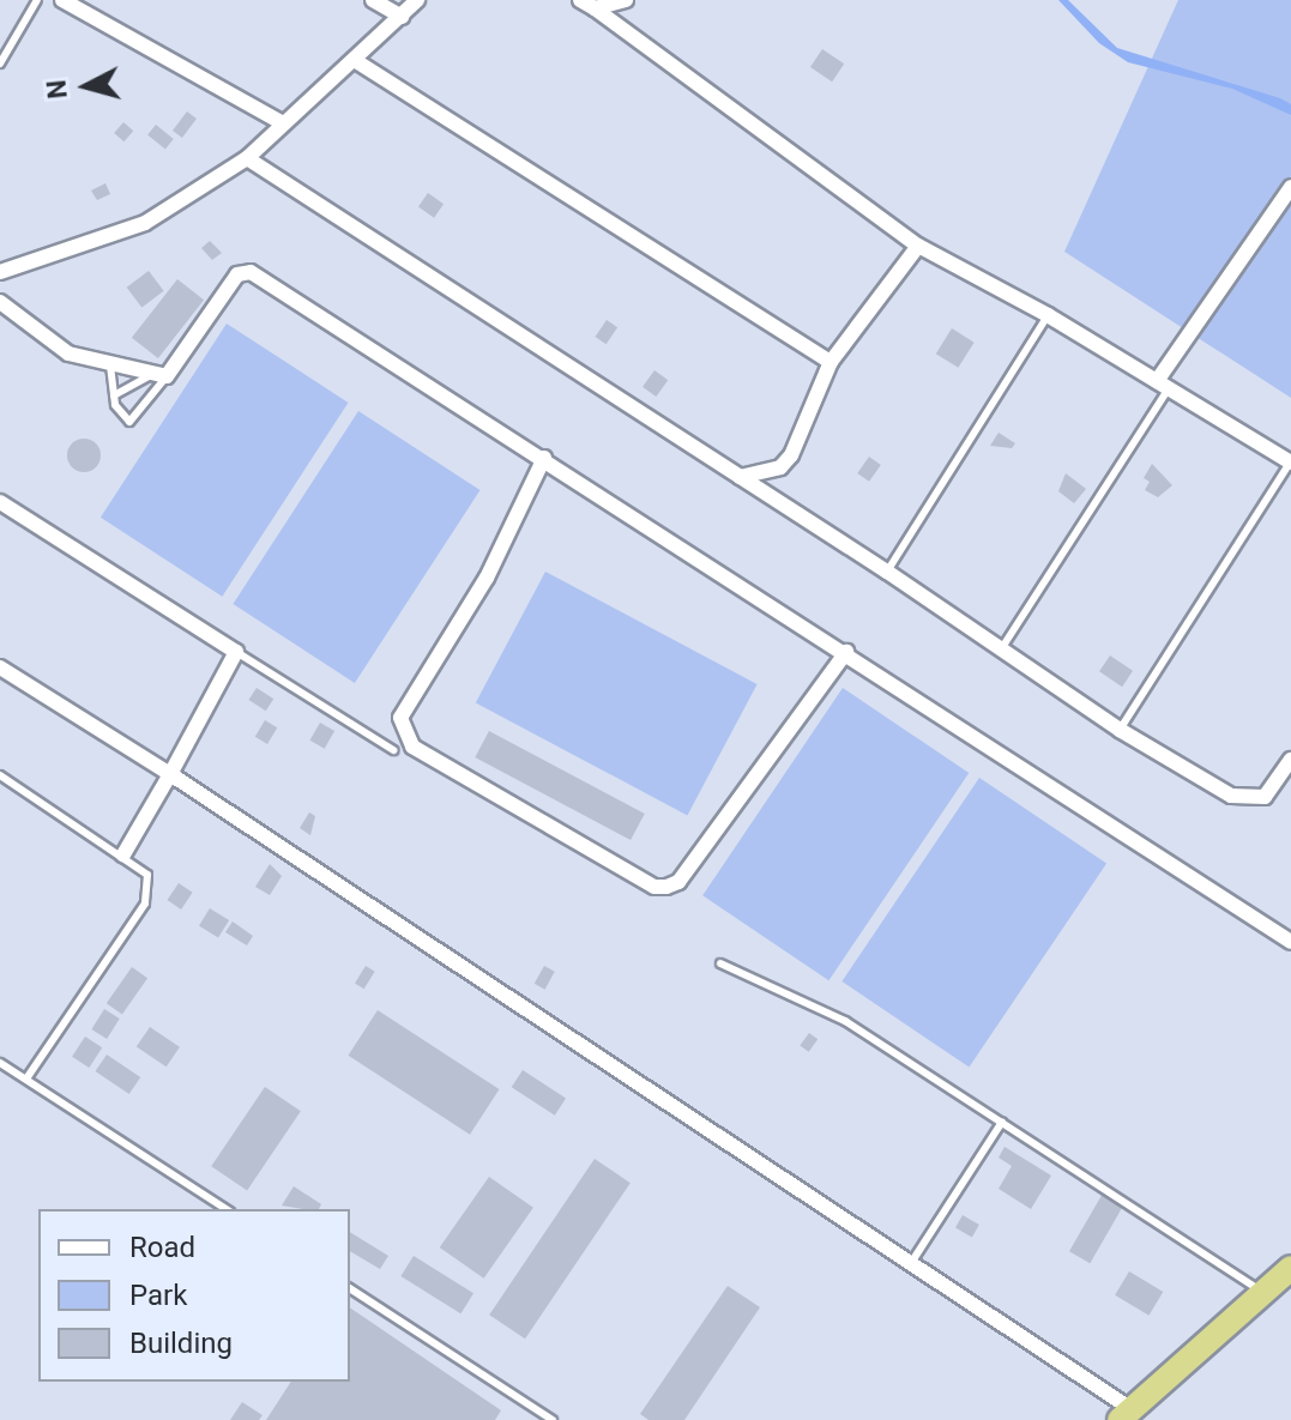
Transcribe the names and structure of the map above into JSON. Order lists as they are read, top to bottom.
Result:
{
  "legend": ["Road", "Park", "Building"],
  "north": "left"
}
